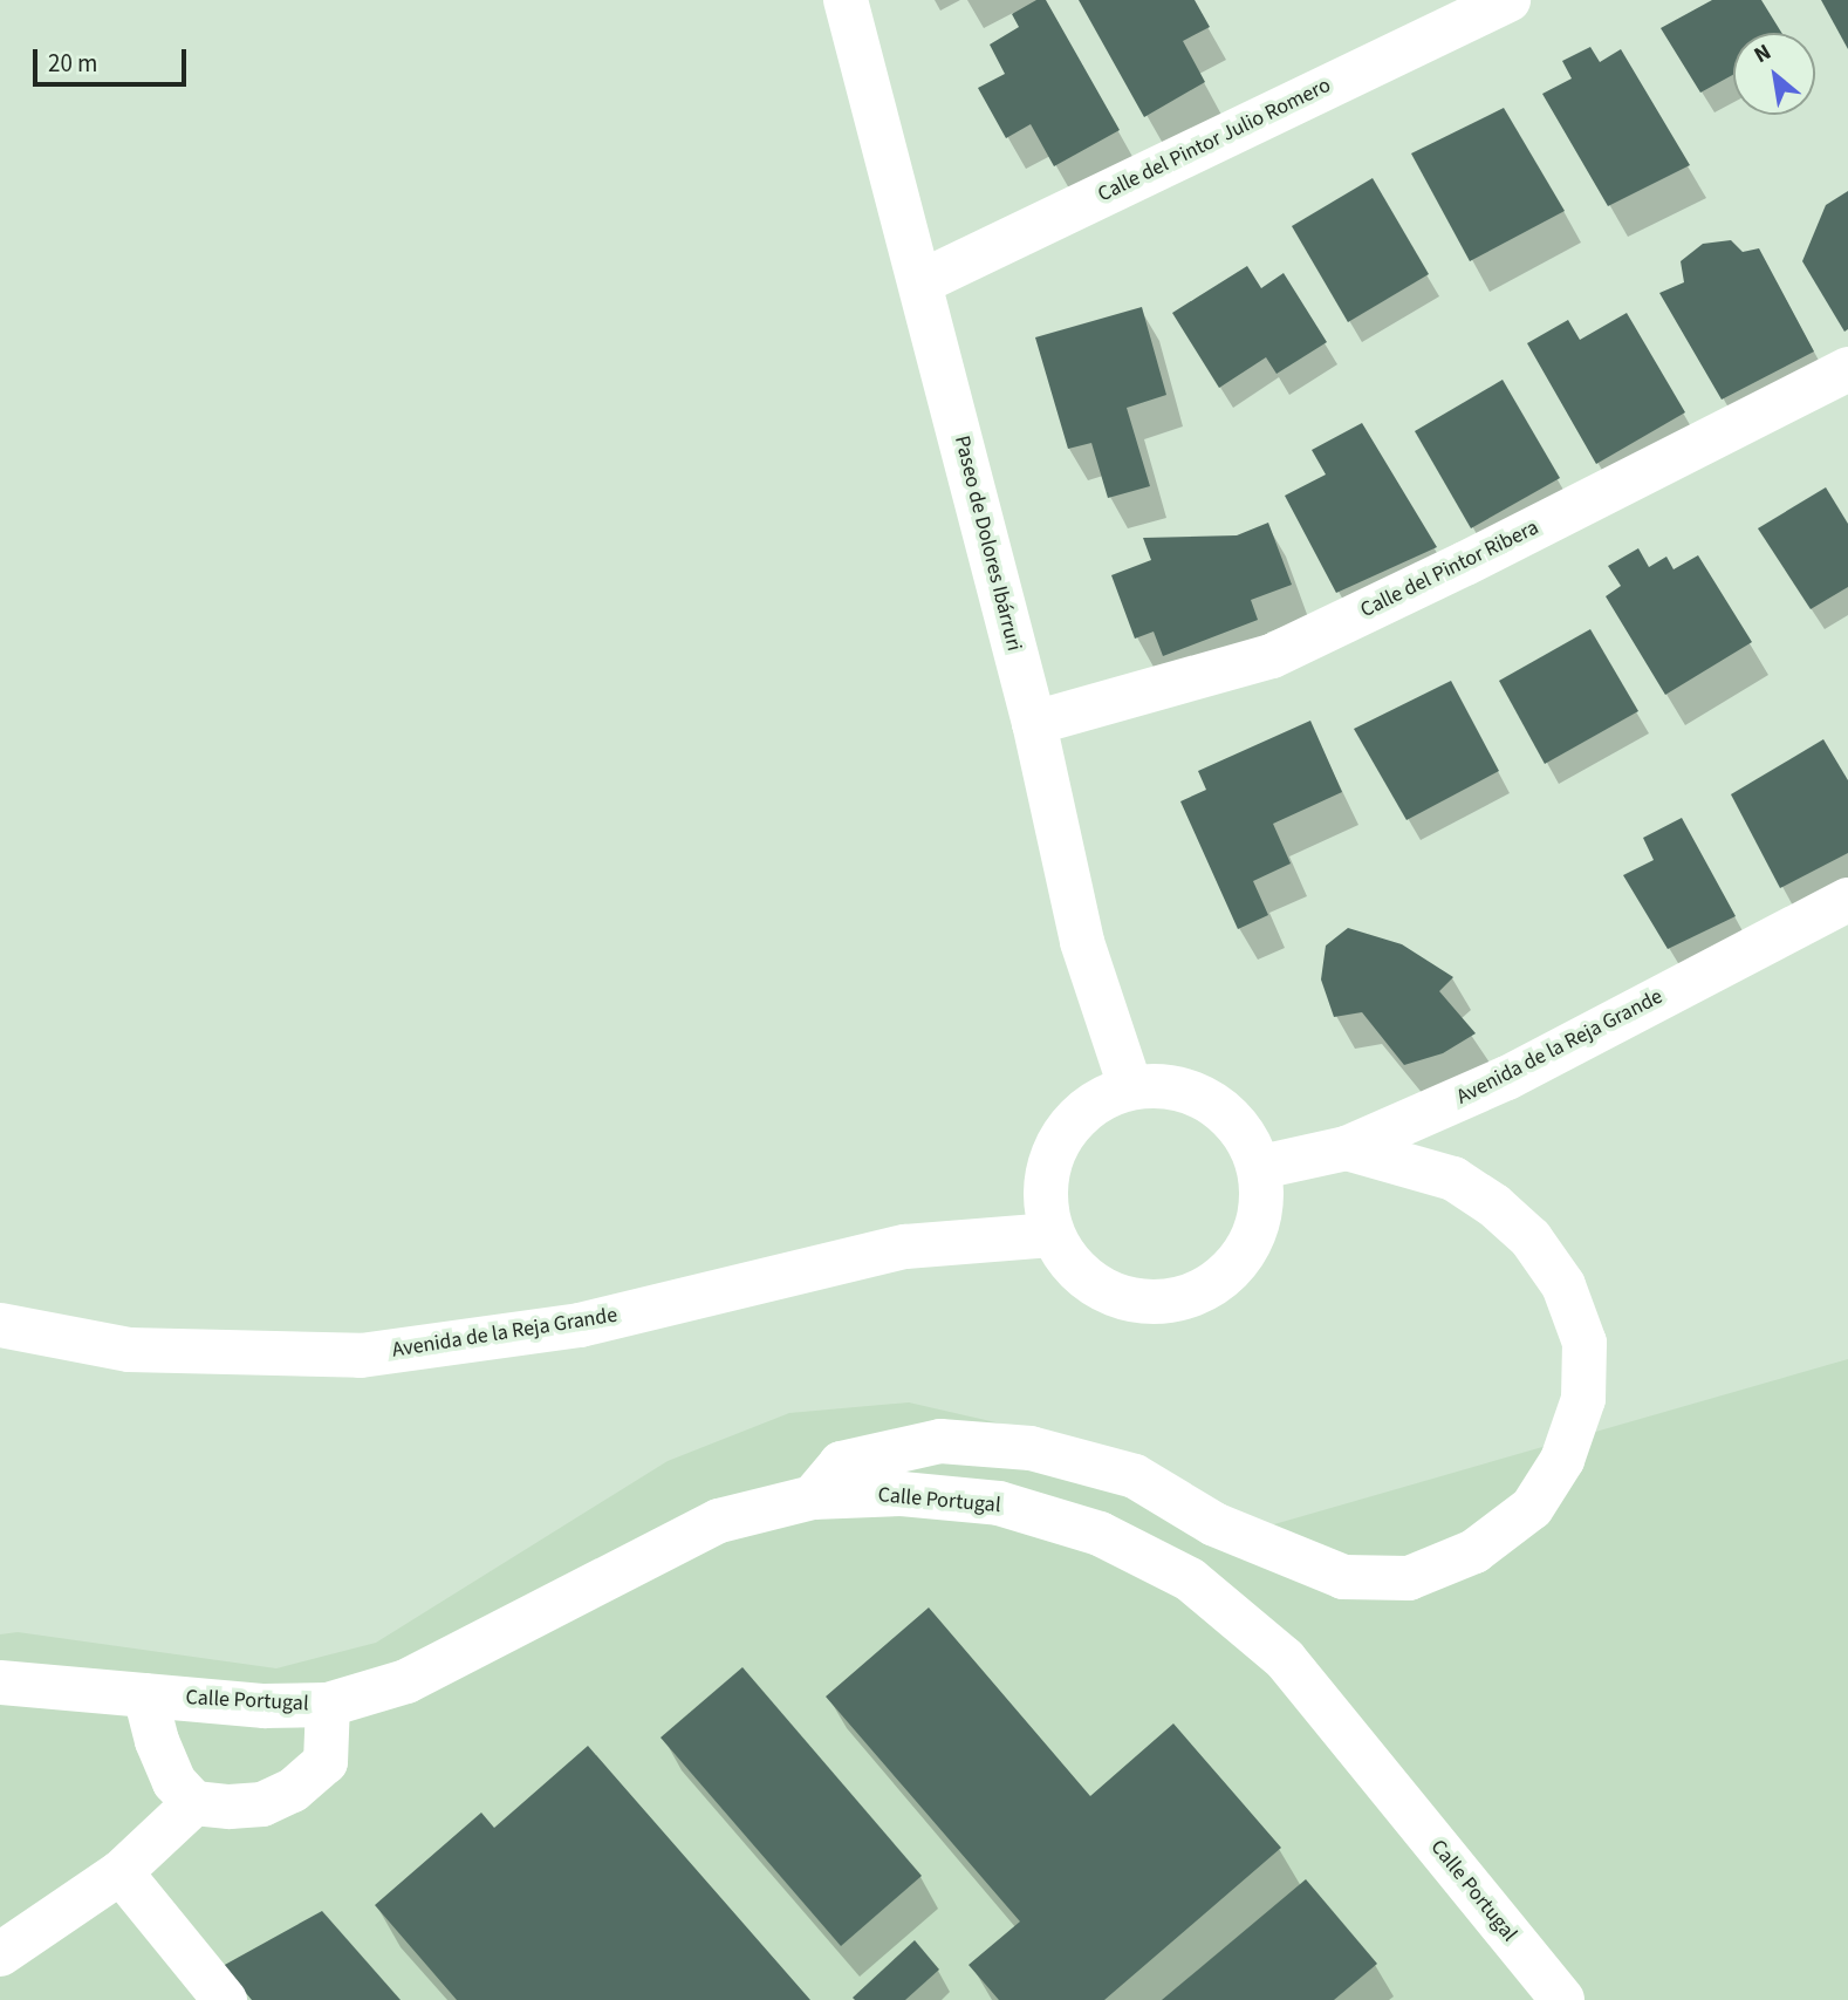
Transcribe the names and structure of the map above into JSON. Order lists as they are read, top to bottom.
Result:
{
  "streets": {
    "street": [
      "Calle del Pintor Julio Romero",
      "Paseo de Dolores Ibárruri",
      "Calle del Pintor Ribera",
      "Avenida de la Reja Grande",
      "Calle Portugal"
    ]
  },
  "crossings": [
    ["Calle del Pintor Julio Romero", "Paseo de Dolores Ibárruri"],
    ["Paseo de Dolores Ibárruri", "Calle del Pintor Ribera"],
    ["Paseo de Dolores Ibárruri", "Avenida de la Reja Grande"]
  ],
  "scale_bar": "20 m",
  "north": "top left"
}
